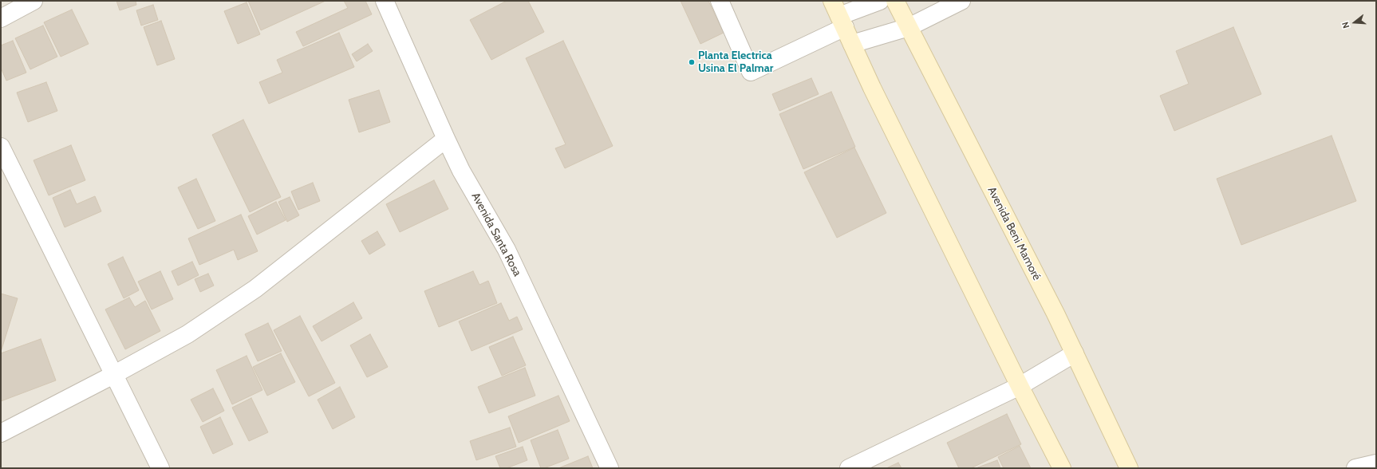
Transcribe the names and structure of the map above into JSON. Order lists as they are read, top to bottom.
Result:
{
  "streets": {
    "street": ["Avenida Beni Mamoré", "Avenida Santa Rosa"]
  },
  "places": ["Planta Electrica Usina El Palmar"],
  "north": "left"
}
